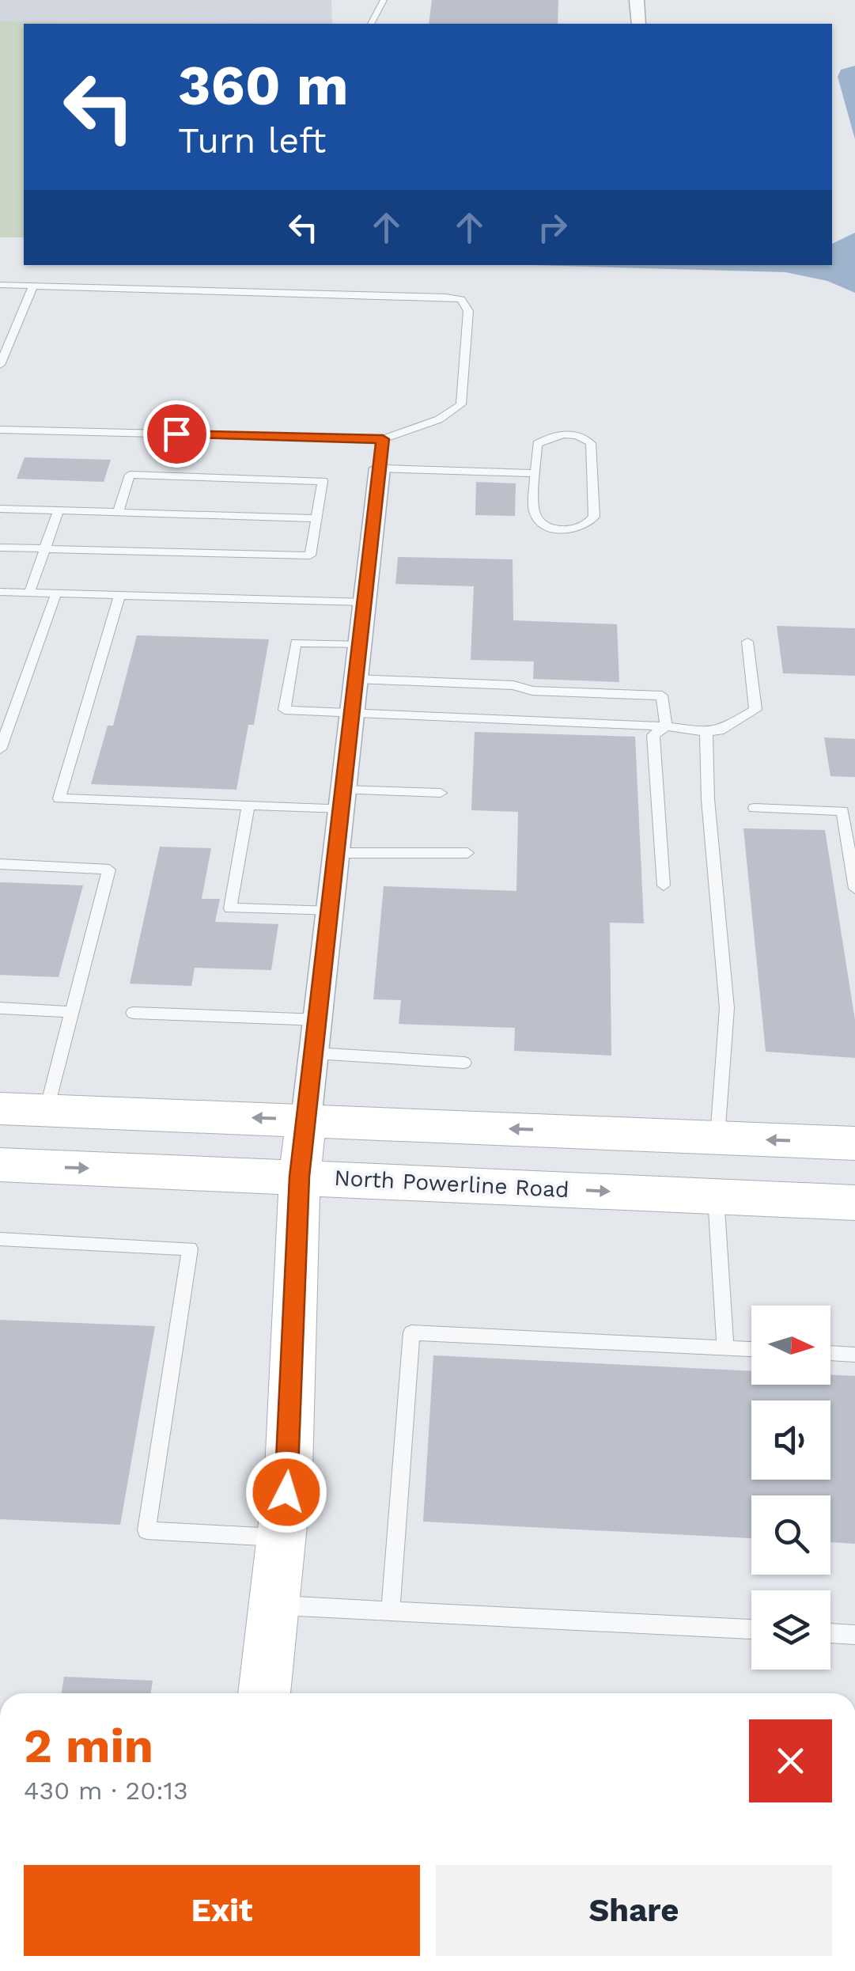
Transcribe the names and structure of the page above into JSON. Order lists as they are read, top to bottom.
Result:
{
  "streets": {
    "main road": ["North Powerline Road"]
  },
  "north": "right",
  "page": {
    "turn": ["360 m", "Turn left"],
    "heading": ["2 min", "430 m · 20:13"],
    "buttons": ["Exit", "Share"]
  }
}
